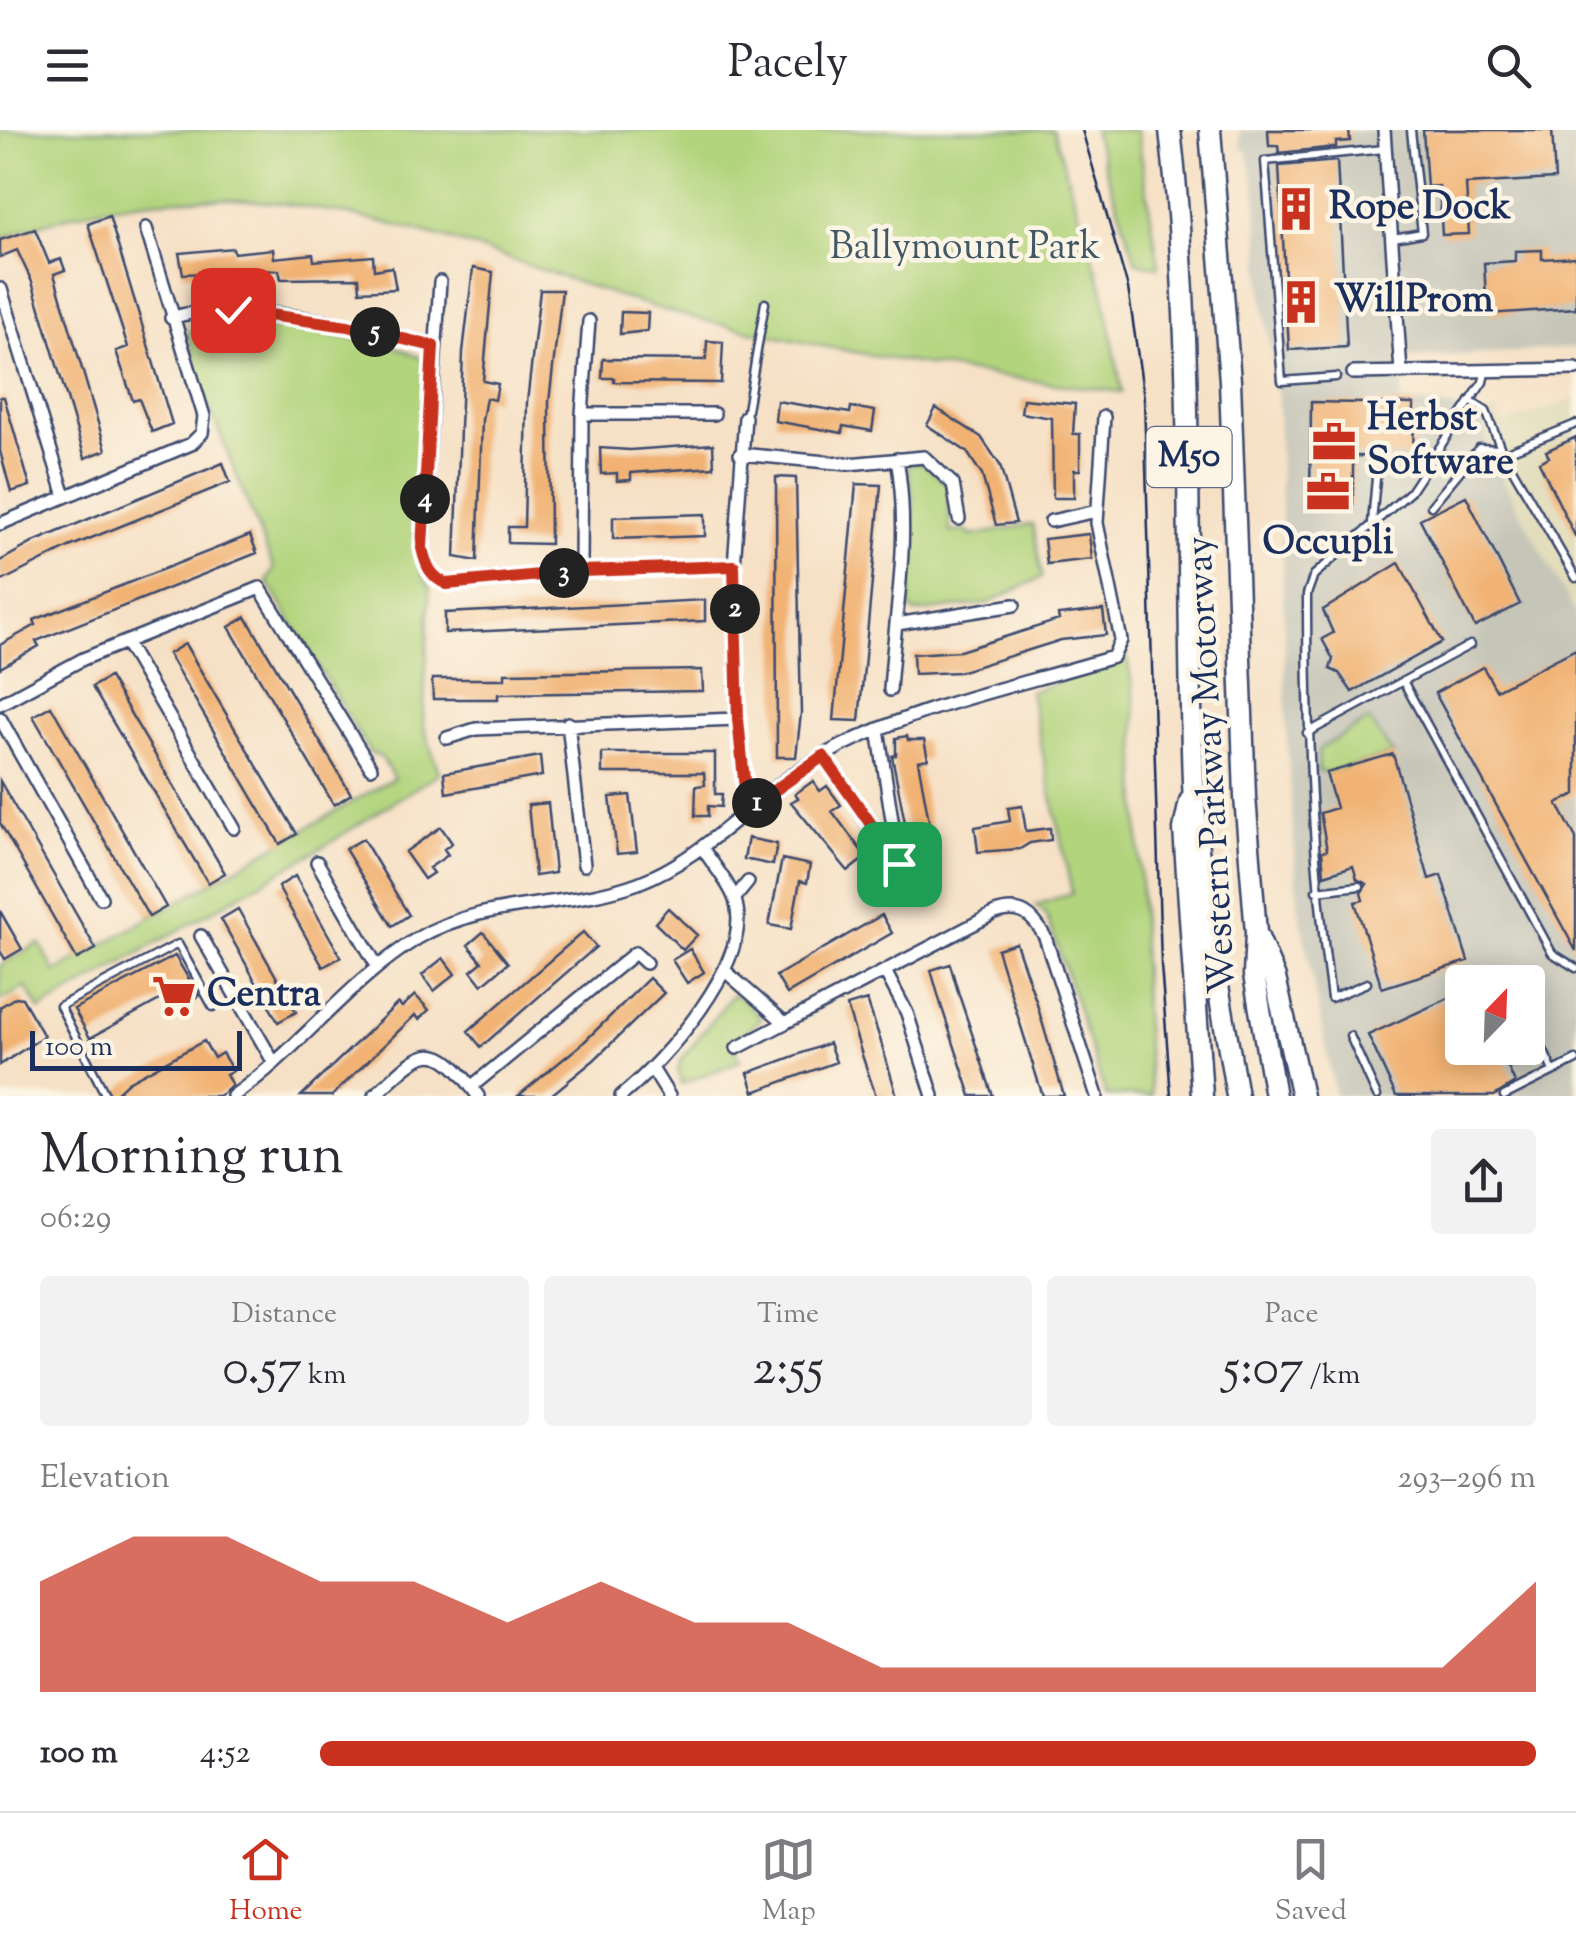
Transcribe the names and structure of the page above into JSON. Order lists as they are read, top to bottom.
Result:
{
  "streets": {
    "highway": ["M50", "Western Parkway Motorway"]
  },
  "crossings": [
    ["M50", "Western Parkway Motorway"]
  ],
  "parks": ["Ballymount Park"],
  "places": {
    "building": ["Rope Dock", "WillProm"],
    "office": ["Herbst Software", "Occupli"],
    "supermarket": ["Centra"]
  },
  "scale_bar": "100 m",
  "north": "top right",
  "page": {
    "header": "Pacely",
    "pins": [
      "5",
      "4",
      "3",
      "2",
      "1"
    ],
    "scale": "100 m",
    "heading": ["Morning run", "06:29"],
    "stats": [
      ["Distance", "0.57 km"],
      ["Time", "2:55"],
      ["Pace", "5:07 /km"]
    ],
    "chart": ["Elevation", "293–296 m"],
    "list": [
      {
        "name": "100 m",
        "note": "4:52"
      }
    ],
    "tabs": ["Home", "Map", "Saved"]
  }
}
